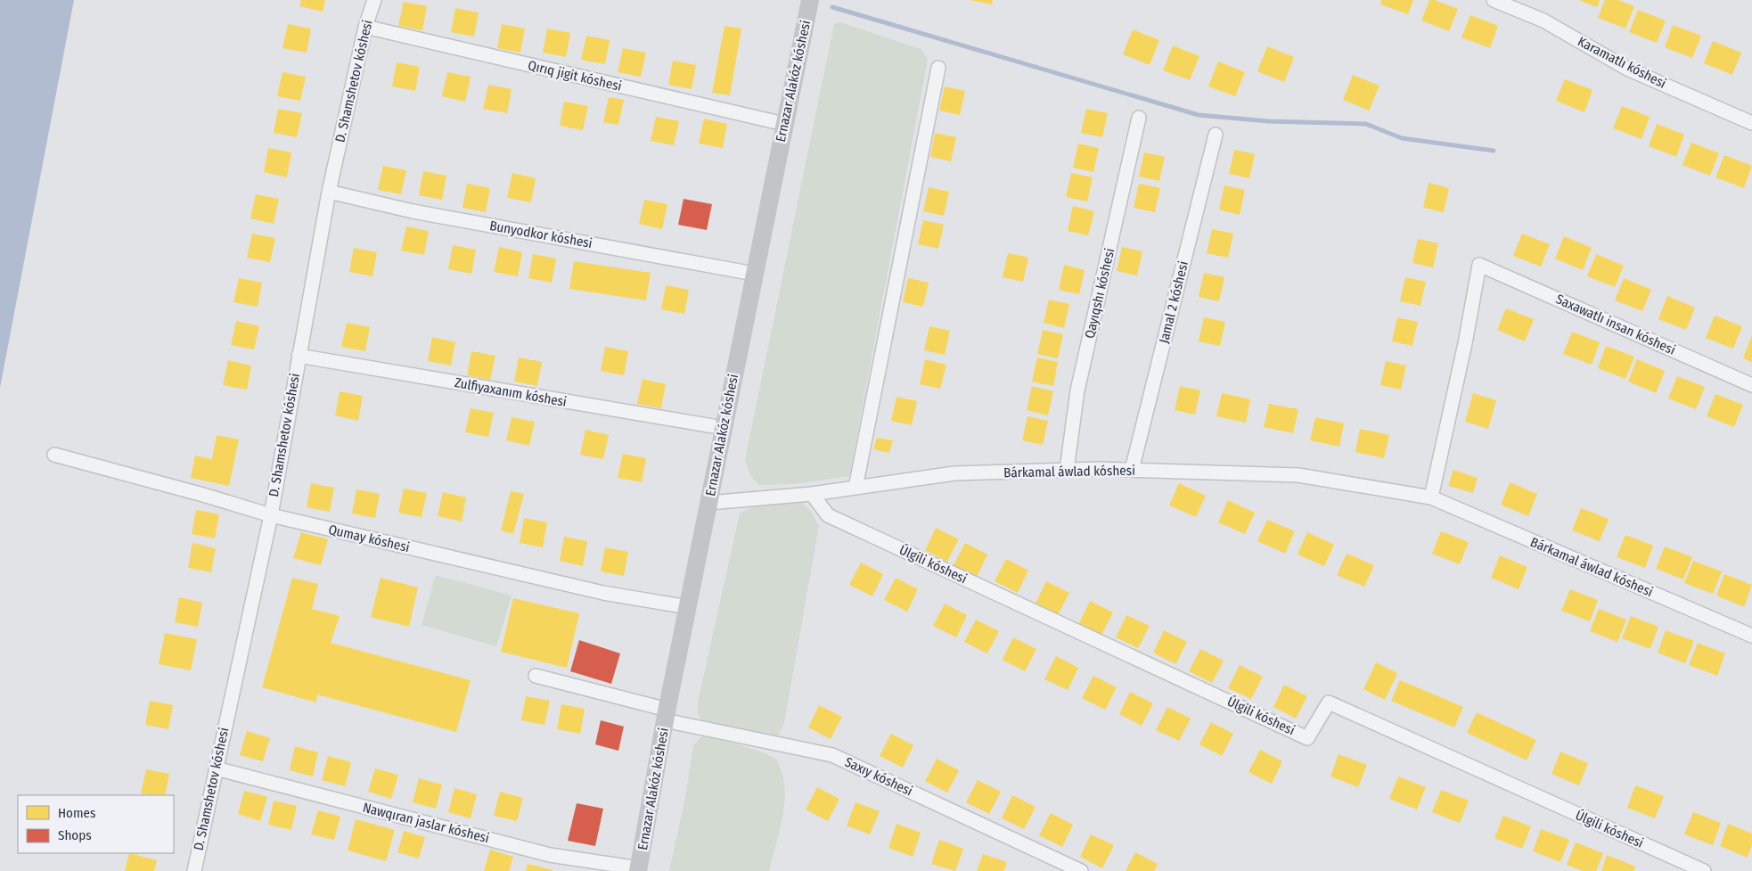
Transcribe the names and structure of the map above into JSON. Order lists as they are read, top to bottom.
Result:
{
  "streets": {
    "main road": ["Ernazar Alakóz kóshesi"],
    "street": [
      "Karamatlı kóshesi",
      "Qırıq jigit kóshesi",
      "D. Shamshetov kóshesi",
      "Bunyodkor kóshesi",
      "Qayıqshı kóshesi",
      "Jamal 2 kóshesi",
      "Saxawatlı insan kóshesi",
      "Zulfiyaxanım kóshesi",
      "Bárkamal áwlad kóshesi",
      "Qumay kóshesi",
      "Úlgili kóshesi",
      "Saxıy kóshesi",
      "Nawqıran jaslar kóshesi"
    ]
  },
  "crossings": [
    ["Qırıq jigit kóshesi", "D. Shamshetov kóshesi"],
    ["Qırıq jigit kóshesi", "Ernazar Alakóz kóshesi"],
    ["D. Shamshetov kóshesi", "Bunyodkor kóshesi"],
    ["D. Shamshetov kóshesi", "Zulfiyaxanım kóshesi"],
    ["D. Shamshetov kóshesi", "Qumay kóshesi"],
    ["D. Shamshetov kóshesi", "Nawqıran jaslar kóshesi"],
    ["Ernazar Alakóz kóshesi", "Bunyodkor kóshesi"],
    ["Ernazar Alakóz kóshesi", "Zulfiyaxanım kóshesi"],
    ["Ernazar Alakóz kóshesi", "Bárkamal áwlad kóshesi"],
    ["Ernazar Alakóz kóshesi", "Qumay kóshesi"],
    ["Ernazar Alakóz kóshesi", "Saxıy kóshesi"],
    ["Ernazar Alakóz kóshesi", "Nawqıran jaslar kóshesi"],
    ["Qayıqshı kóshesi", "Bárkamal áwlad kóshesi"],
    ["Jamal 2 kóshesi", "Bárkamal áwlad kóshesi"],
    ["Saxawatlı insan kóshesi", "Bárkamal áwlad kóshesi"],
    ["Bárkamal áwlad kóshesi", "Úlgili kóshesi"]
  ],
  "legend": ["Homes", "Shops"]
}
